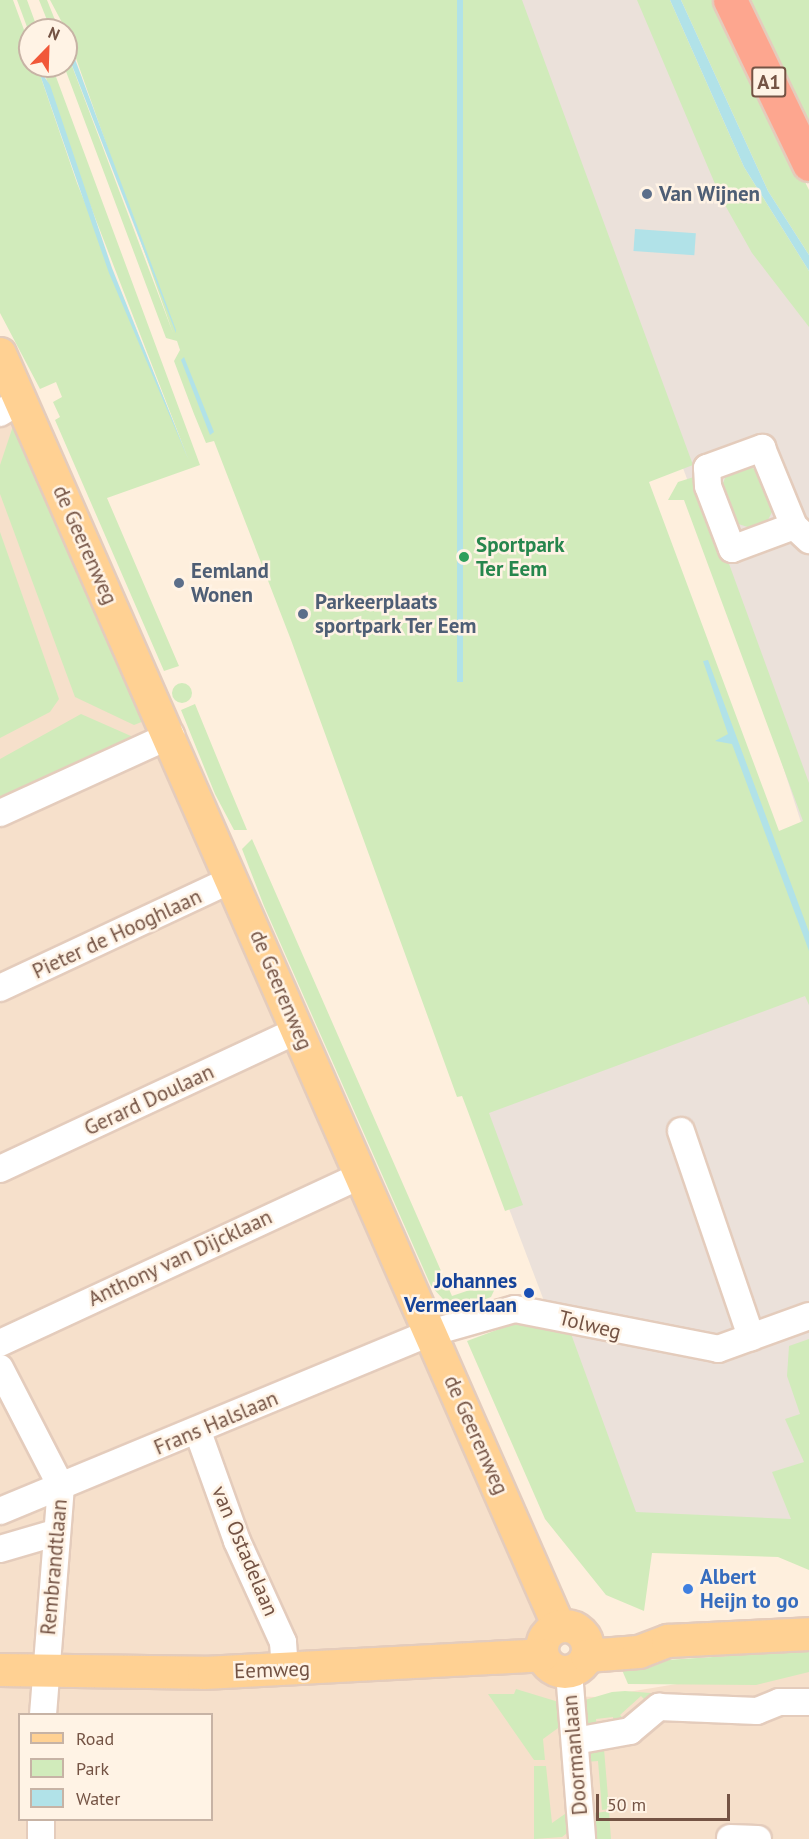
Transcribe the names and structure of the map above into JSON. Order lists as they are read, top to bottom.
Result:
{
  "streets": {
    "highway": ["A1"],
    "main road": ["de Geerenweg", "Eemweg"],
    "street": [
      "Pieter de Hooghlaan",
      "Gerard Doulaan",
      "Anthony van Dijcklaan",
      "Tolweg",
      "Frans Halslaan",
      "van Ostadelaan",
      "Rembrandtlaan",
      "Doormanlaan"
    ]
  },
  "crossings": [
    ["de Geerenweg", "Pieter de Hooghlaan"],
    ["de Geerenweg", "Gerard Doulaan"],
    ["de Geerenweg", "Anthony van Dijcklaan"],
    ["de Geerenweg", "Tolweg"],
    ["de Geerenweg", "Frans Halslaan"],
    ["de Geerenweg", "Eemweg"],
    ["de Geerenweg", "Doormanlaan"],
    ["Tolweg", "Frans Halslaan"],
    ["Frans Halslaan", "van Ostadelaan"],
    ["Frans Halslaan", "Rembrandtlaan"],
    ["van Ostadelaan", "Eemweg"],
    ["Rembrandtlaan", "Eemweg"],
    ["Eemweg", "Doormanlaan"]
  ],
  "places": [
    "Van Wijnen",
    "Sportpark Ter Eem",
    "Eemland Wonen",
    "Parkeerplaats sportpark Ter Eem",
    "Johannes Vermeerlaan",
    "Albert Heijn to go"
  ],
  "legend": ["Road", "Park", "Water"],
  "scale_bar": "50 m",
  "north": "top right"
}
